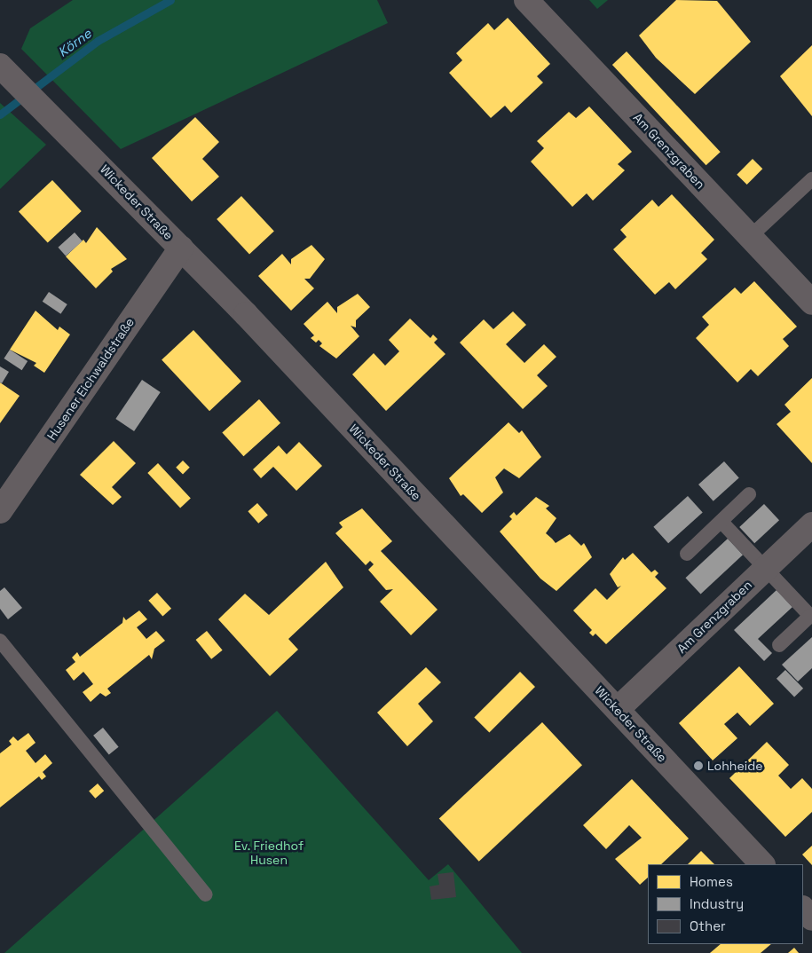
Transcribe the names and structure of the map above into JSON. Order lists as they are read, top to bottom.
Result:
{
  "streets": {
    "street": ["Am Grenzgraben", "Wickeder Straße", "Husener Eichwaldstraße"]
  },
  "crossings": [
    ["Am Grenzgraben", "Wickeder Straße"],
    ["Wickeder Straße", "Husener Eichwaldstraße"]
  ],
  "water": ["Körne"],
  "parks": ["Ev. Friedhof Husen"],
  "places": ["Lohheide"],
  "legend": ["Homes", "Industry", "Other"]
}
